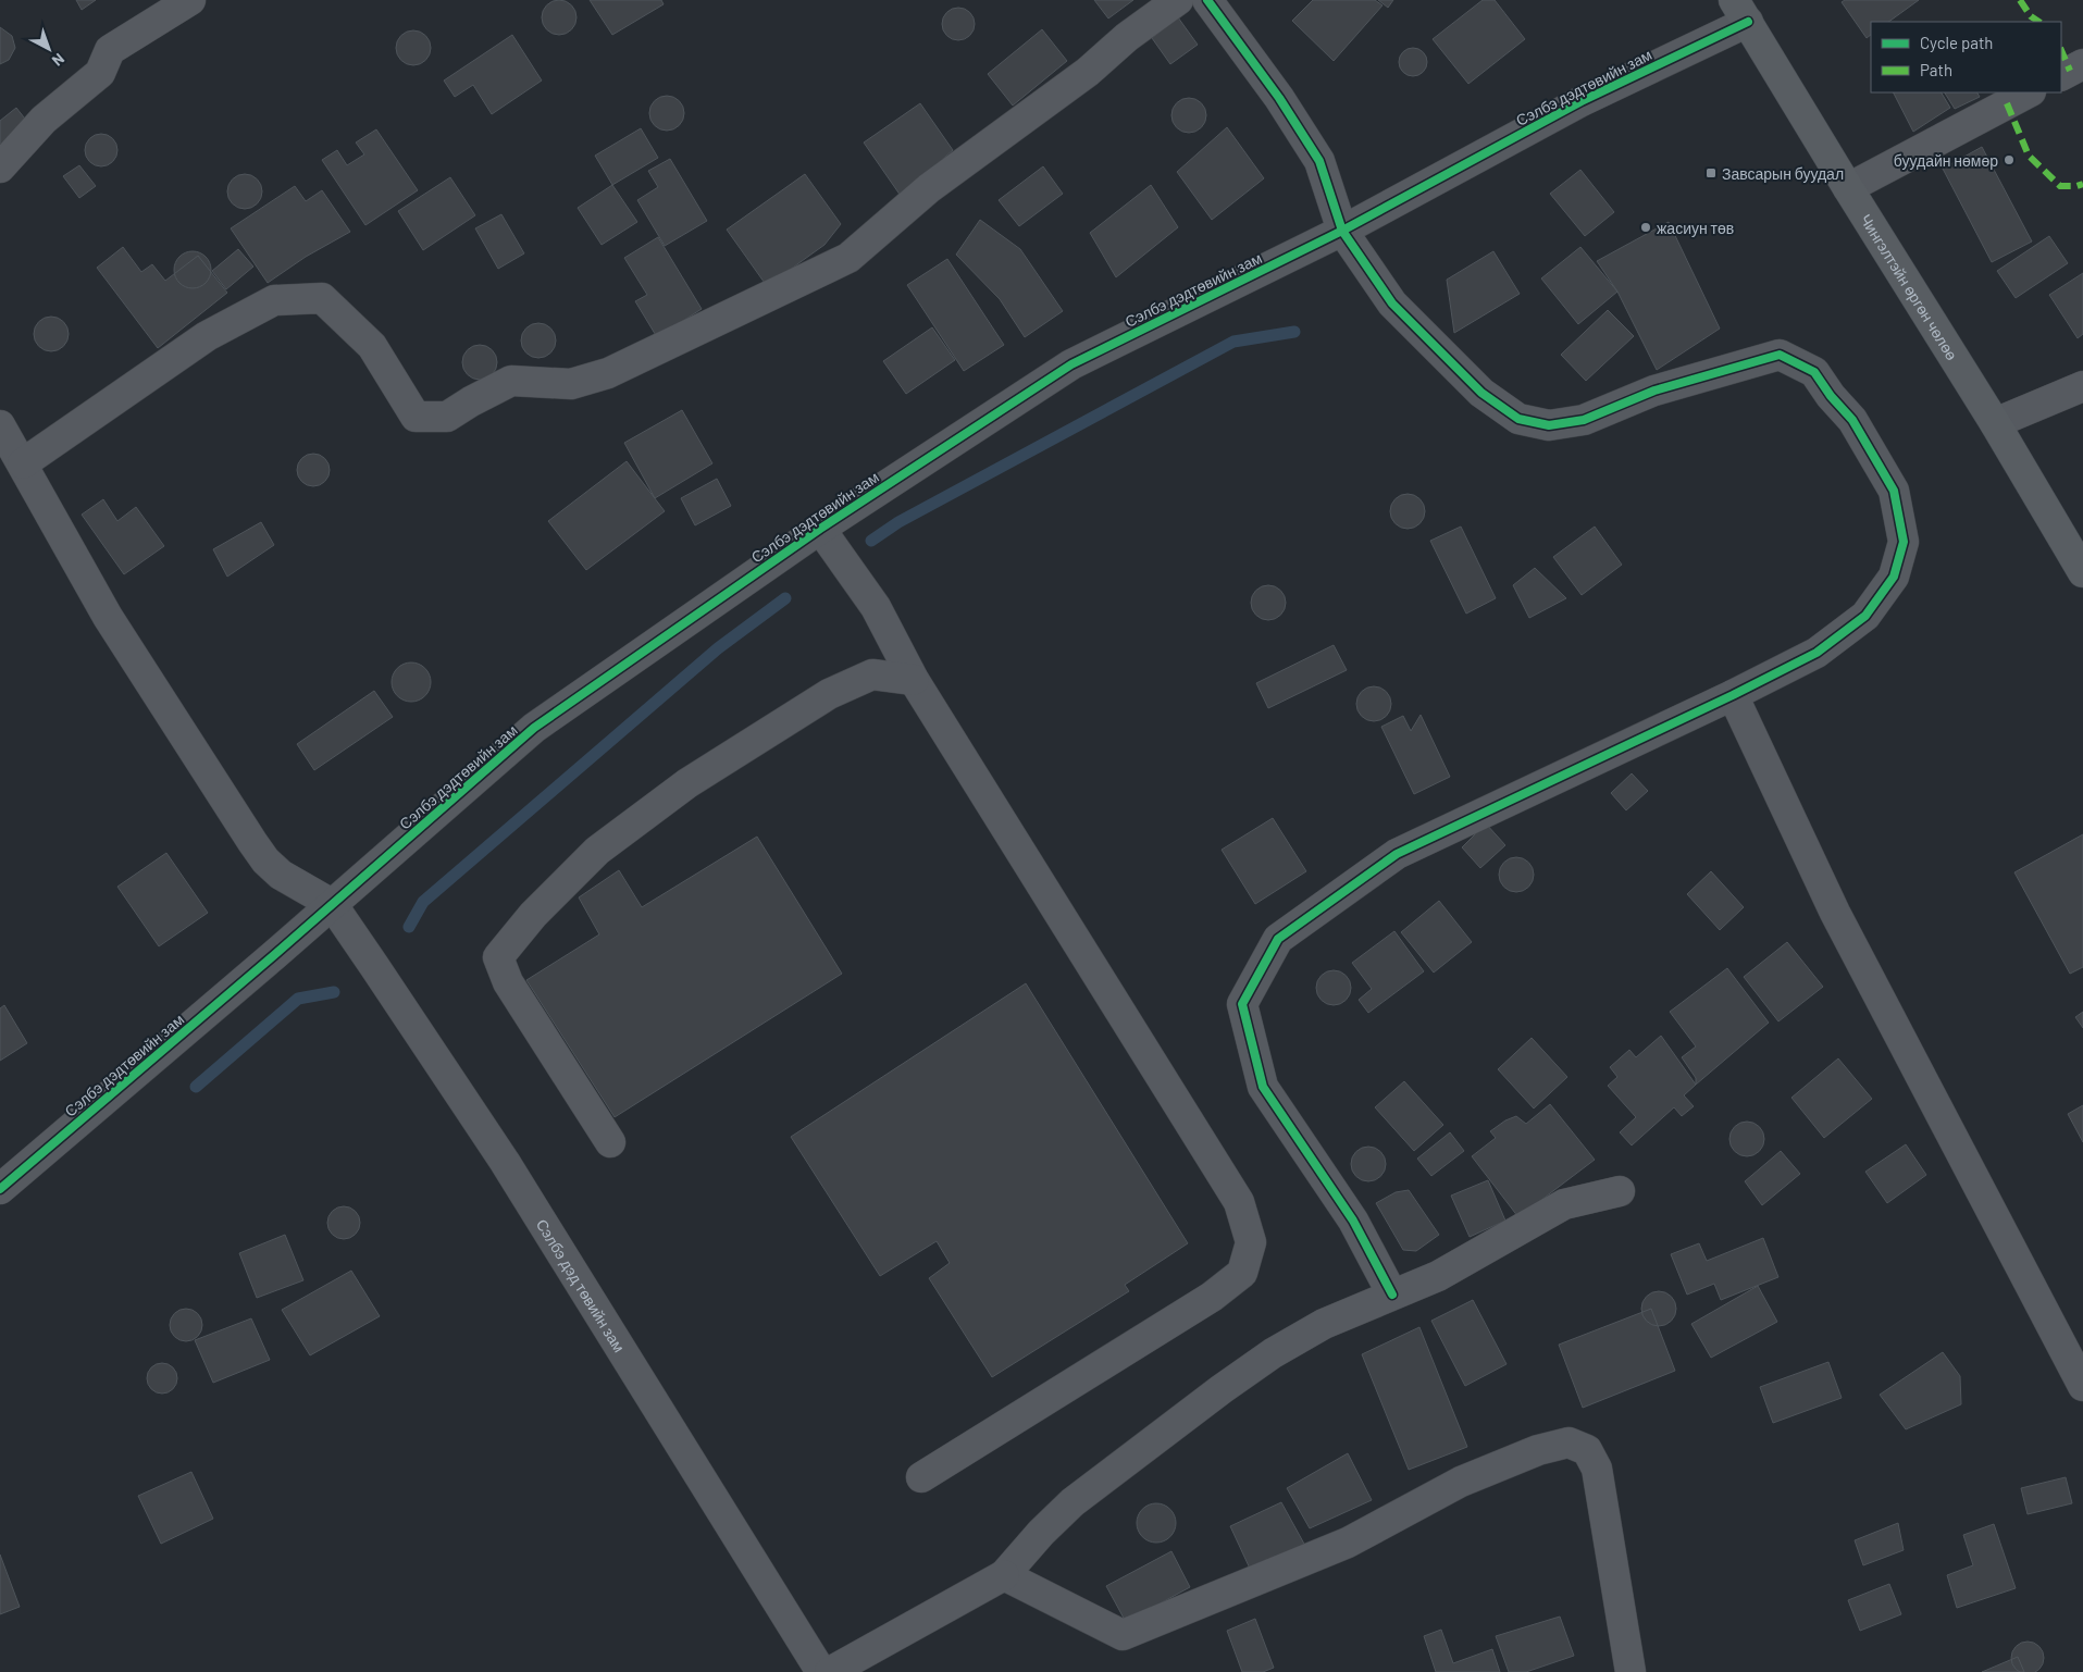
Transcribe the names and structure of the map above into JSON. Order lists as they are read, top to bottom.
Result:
{
  "streets": {
    "main road": ["Чингэлтэйн өргөн чөлөө"],
    "street": ["Сэлбэ дэдтөвийн зам", "Сэлбэ дэд төвийн зам"]
  },
  "crossings": [
    ["Сэлбэ дэдтөвийн зам", "Чингэлтэйн өргөн чөлөө"],
    ["Сэлбэ дэдтөвийн зам", "Сэлбэ дэд төвийн зам"]
  ],
  "places": {
    "other": ["буудайн нөмөр", "жасиун төв"],
    "transit": ["Завсарын буудал"]
  },
  "legend": ["Cycle path", "Path"],
  "north": "bottom right"
}
